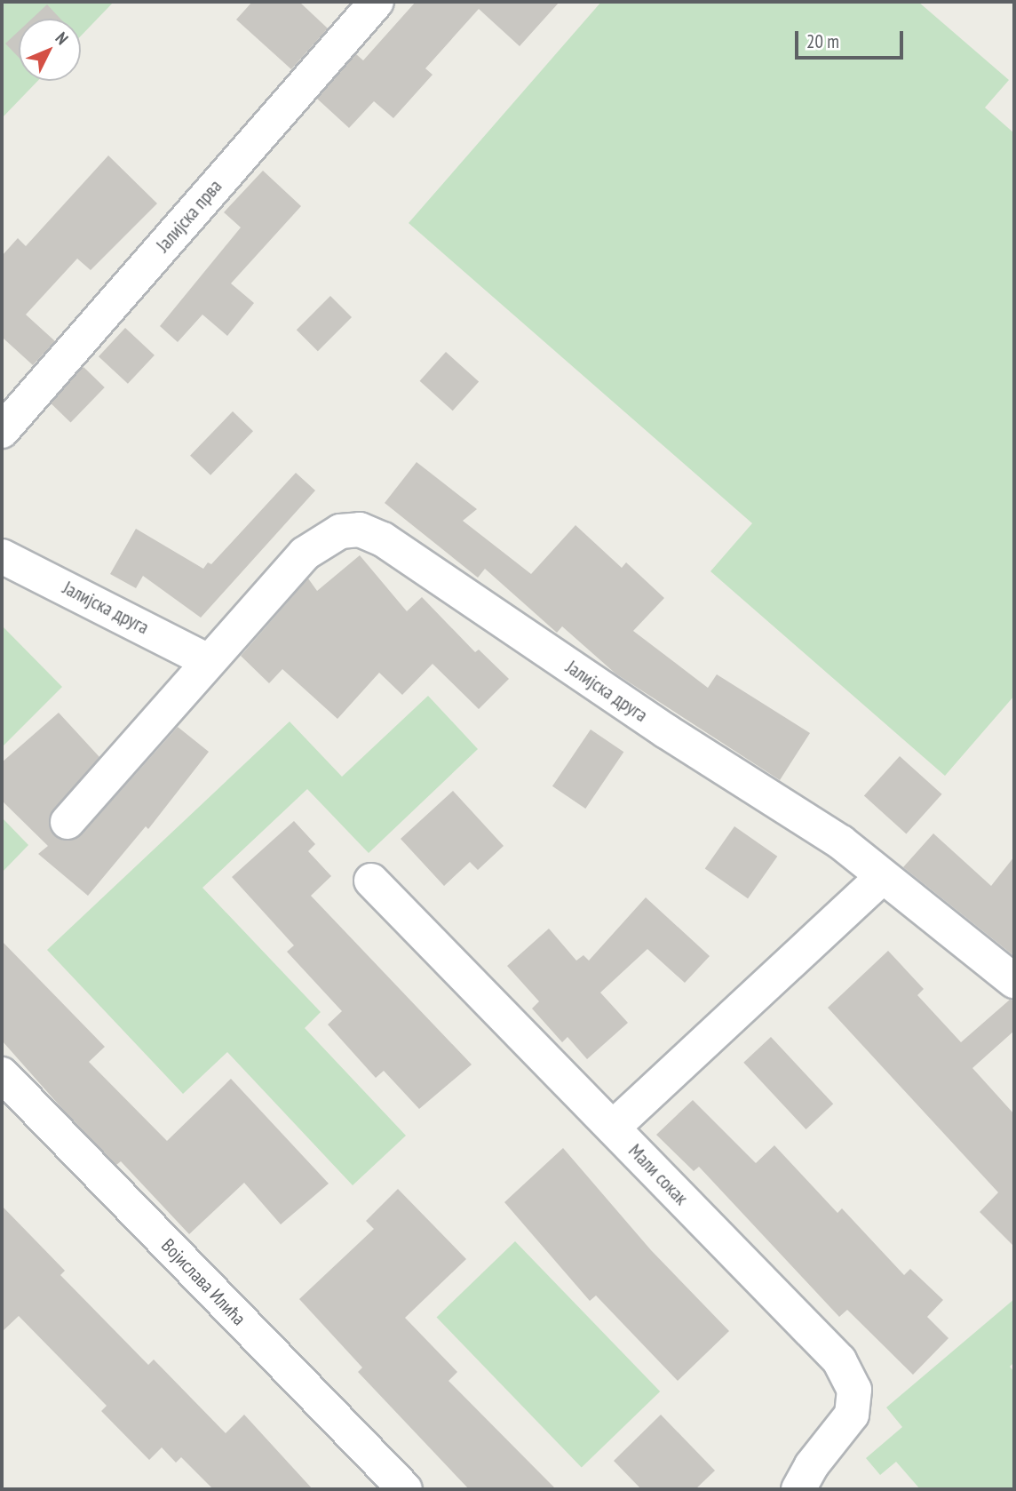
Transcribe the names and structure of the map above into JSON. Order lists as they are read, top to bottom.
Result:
{
  "streets": {
    "street": [
      "Јалијска прва",
      "Јалијска друга",
      "Мали сокак",
      "Војислава Илића"
    ]
  },
  "scale_bar": "20 m",
  "north": "top right"
}
